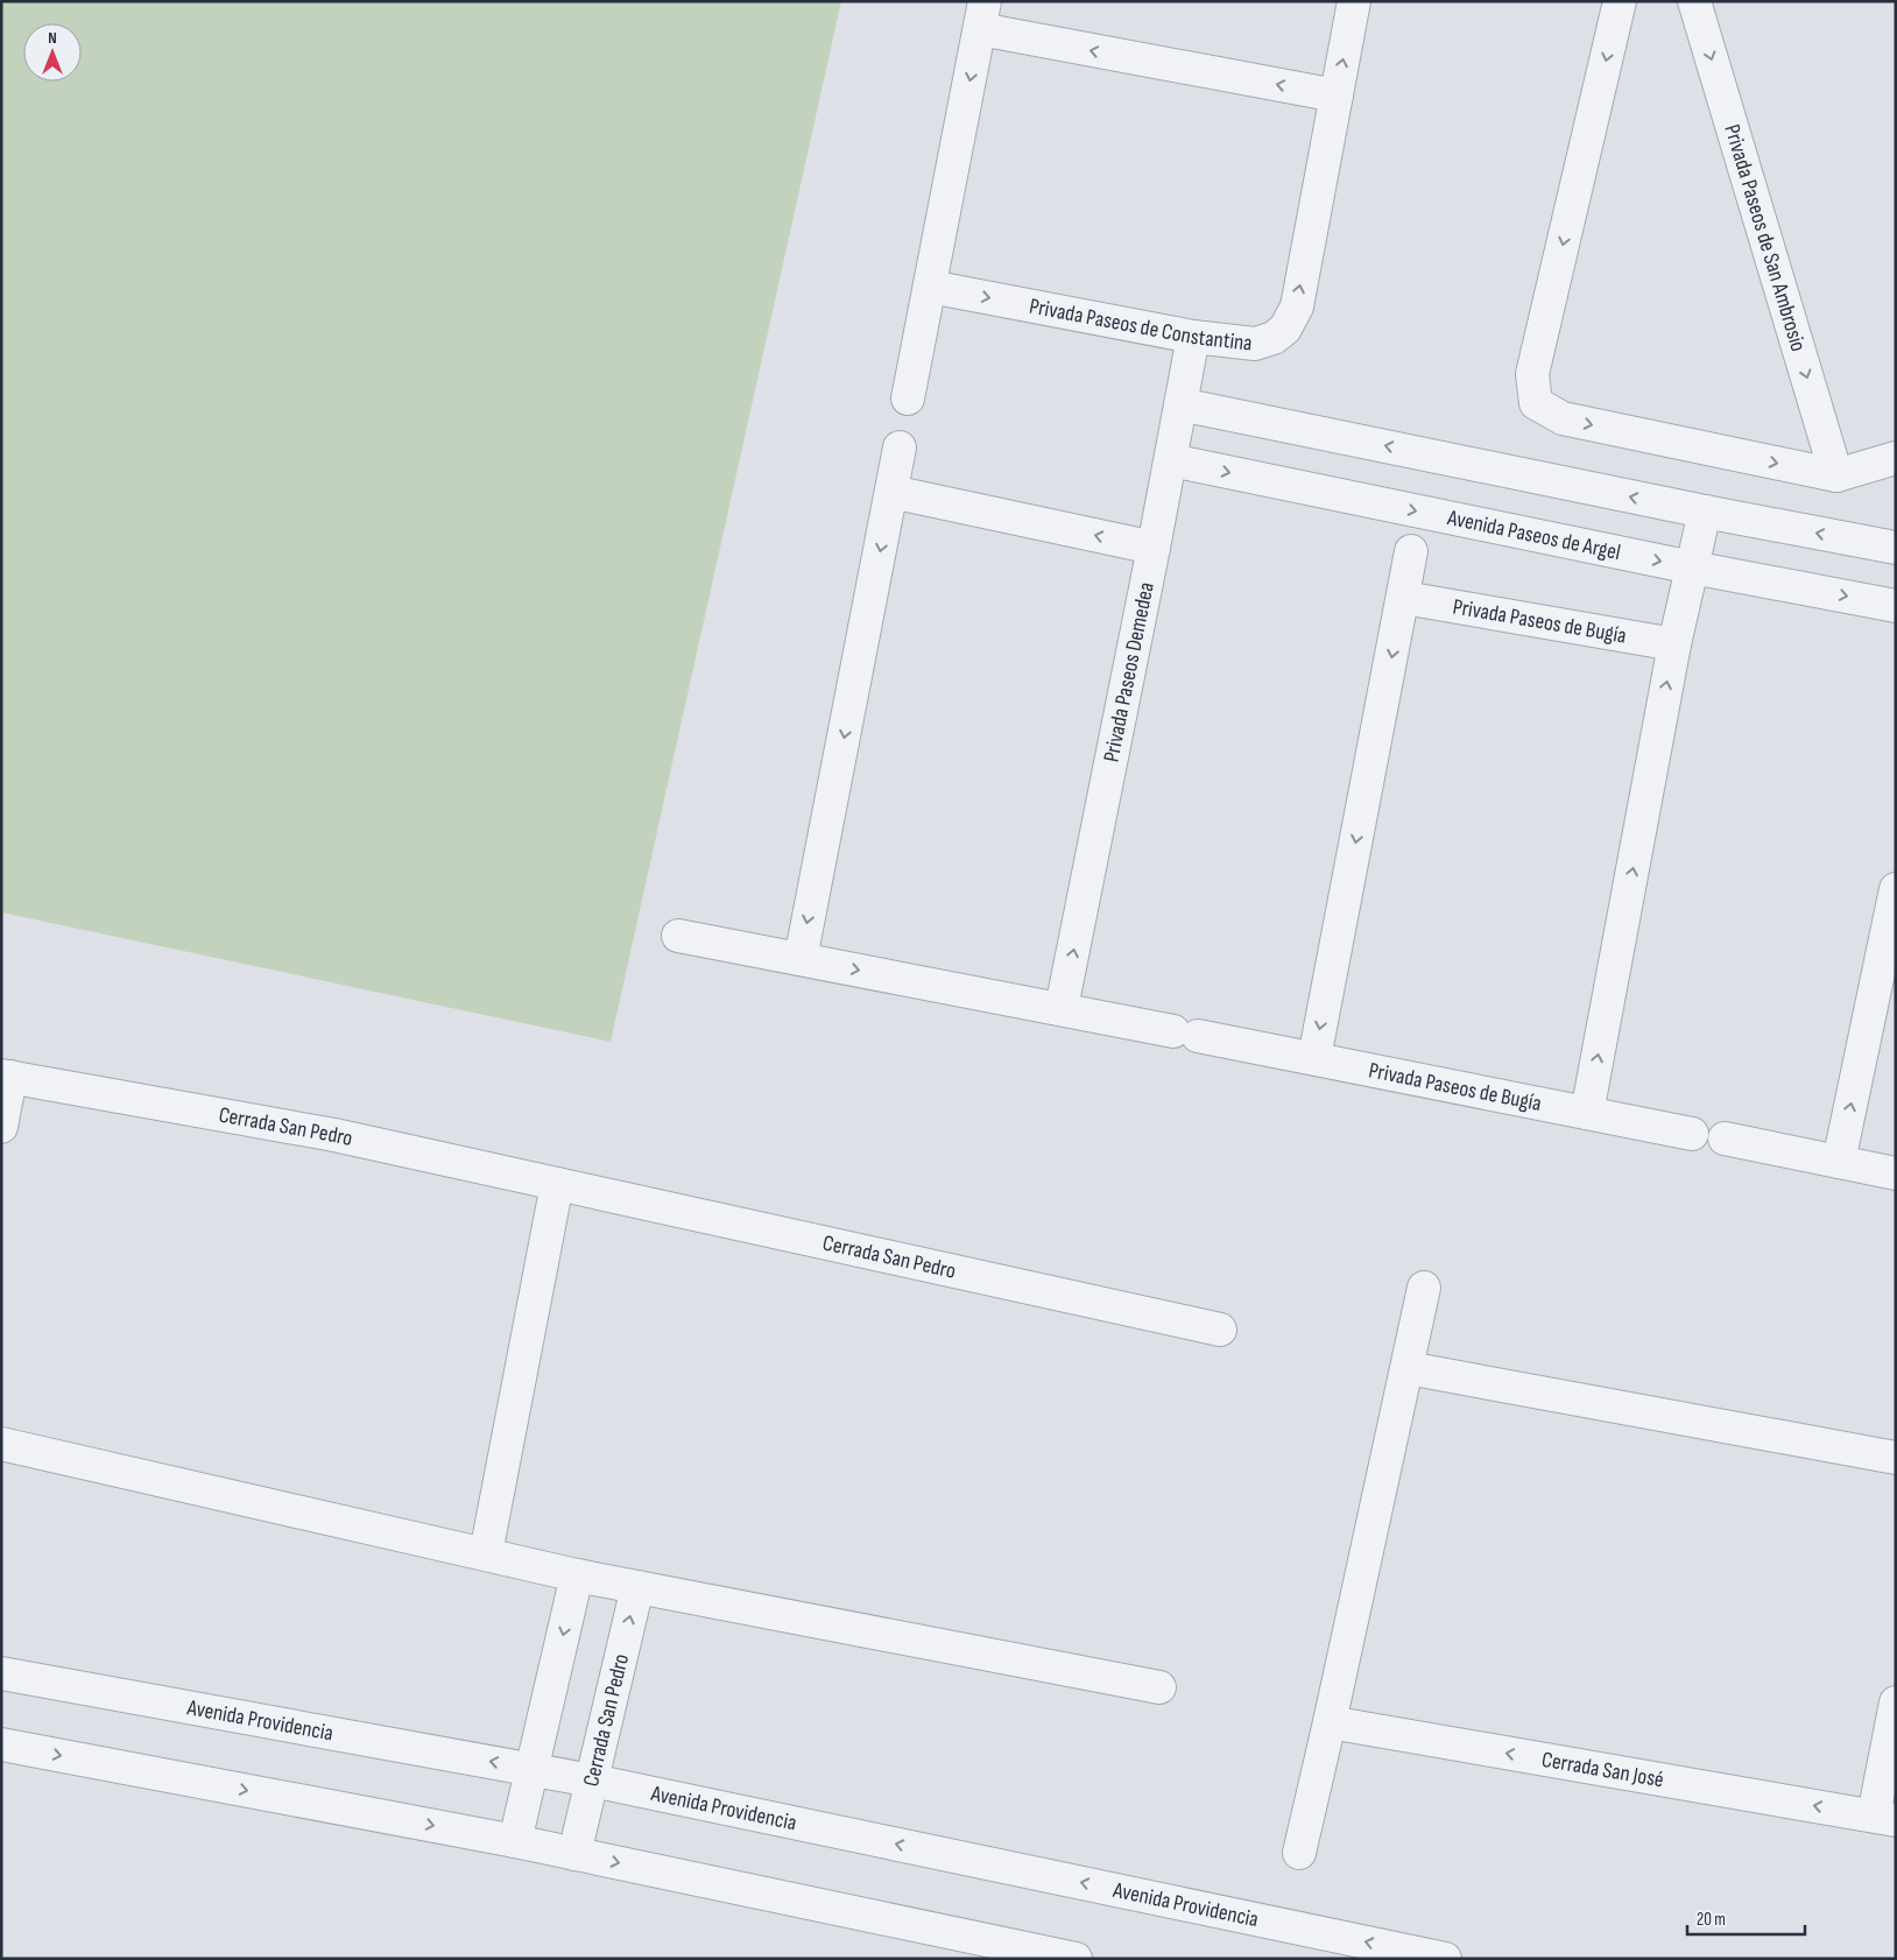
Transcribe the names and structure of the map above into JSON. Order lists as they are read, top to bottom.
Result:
{
  "streets": {
    "street": [
      "Privada Paseos de San Ambrosio",
      "Privada Paseos de Constantina",
      "Avenida Paseos de Argel",
      "Privada Paseos de Bugía",
      "Privada Paseos Demedea",
      "Cerrada San Pedro",
      "Avenida Providencia",
      "Cerrada San José"
    ]
  },
  "crossings": [
    ["Privada Paseos de Constantina", "Privada Paseos Demedea"],
    ["Avenida Paseos de Argel", "Privada Paseos Demedea"],
    ["Cerrada San Pedro", "Avenida Providencia"]
  ],
  "one_way": ["Privada Paseos de San Ambrosio", "Cerrada San José"],
  "scale_bar": "20 m",
  "north": "top"
}
